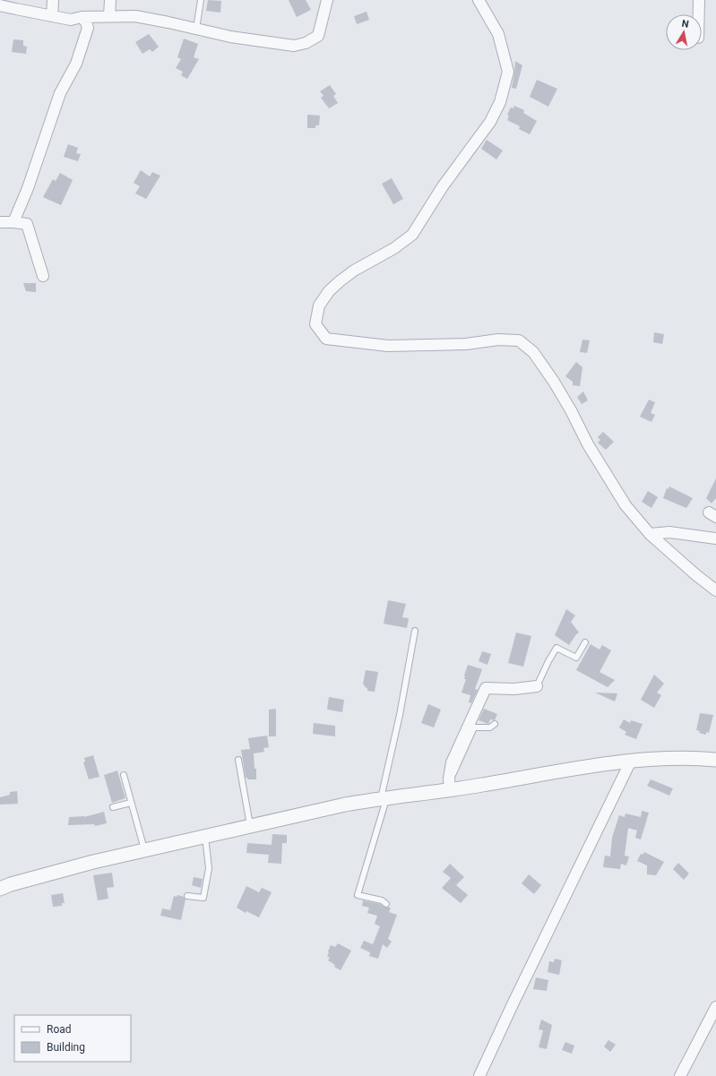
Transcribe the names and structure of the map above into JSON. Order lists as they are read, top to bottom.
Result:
{
  "legend": ["Road", "Building"],
  "north": "top"
}
